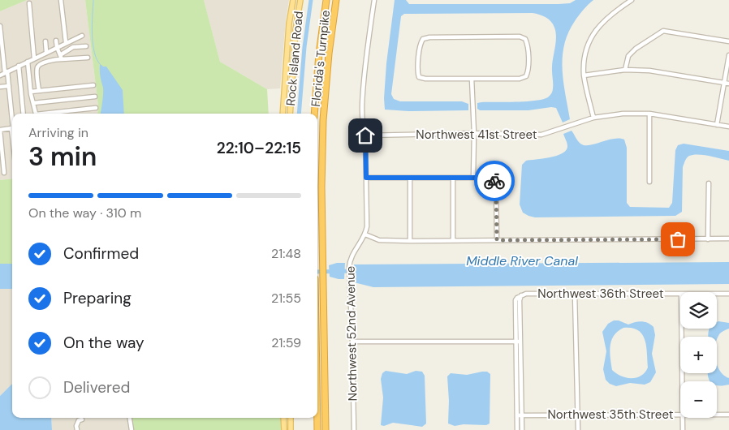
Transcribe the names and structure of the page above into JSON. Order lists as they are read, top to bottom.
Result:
{
  "streets": {
    "highway": ["Florida's Turnpike"],
    "main road": ["Rock Island Road"],
    "street": [
      "Northwest 41st Street",
      "Northwest 36th Street",
      "Northwest 52nd Avenue",
      "Northwest 35th Street"
    ]
  },
  "water": ["Middle River Canal"],
  "page": {
    "heading": ["3 min", "Arriving in", "22:10–22:15"],
    "bar": "On the way · 310 m",
    "list": [
      ["Confirmed", "21:48"],
      ["Preparing", "21:55"],
      ["On the way", "21:59"],
      "Delivered"
    ],
    "map_buttons": ["+", "−"]
  }
}
